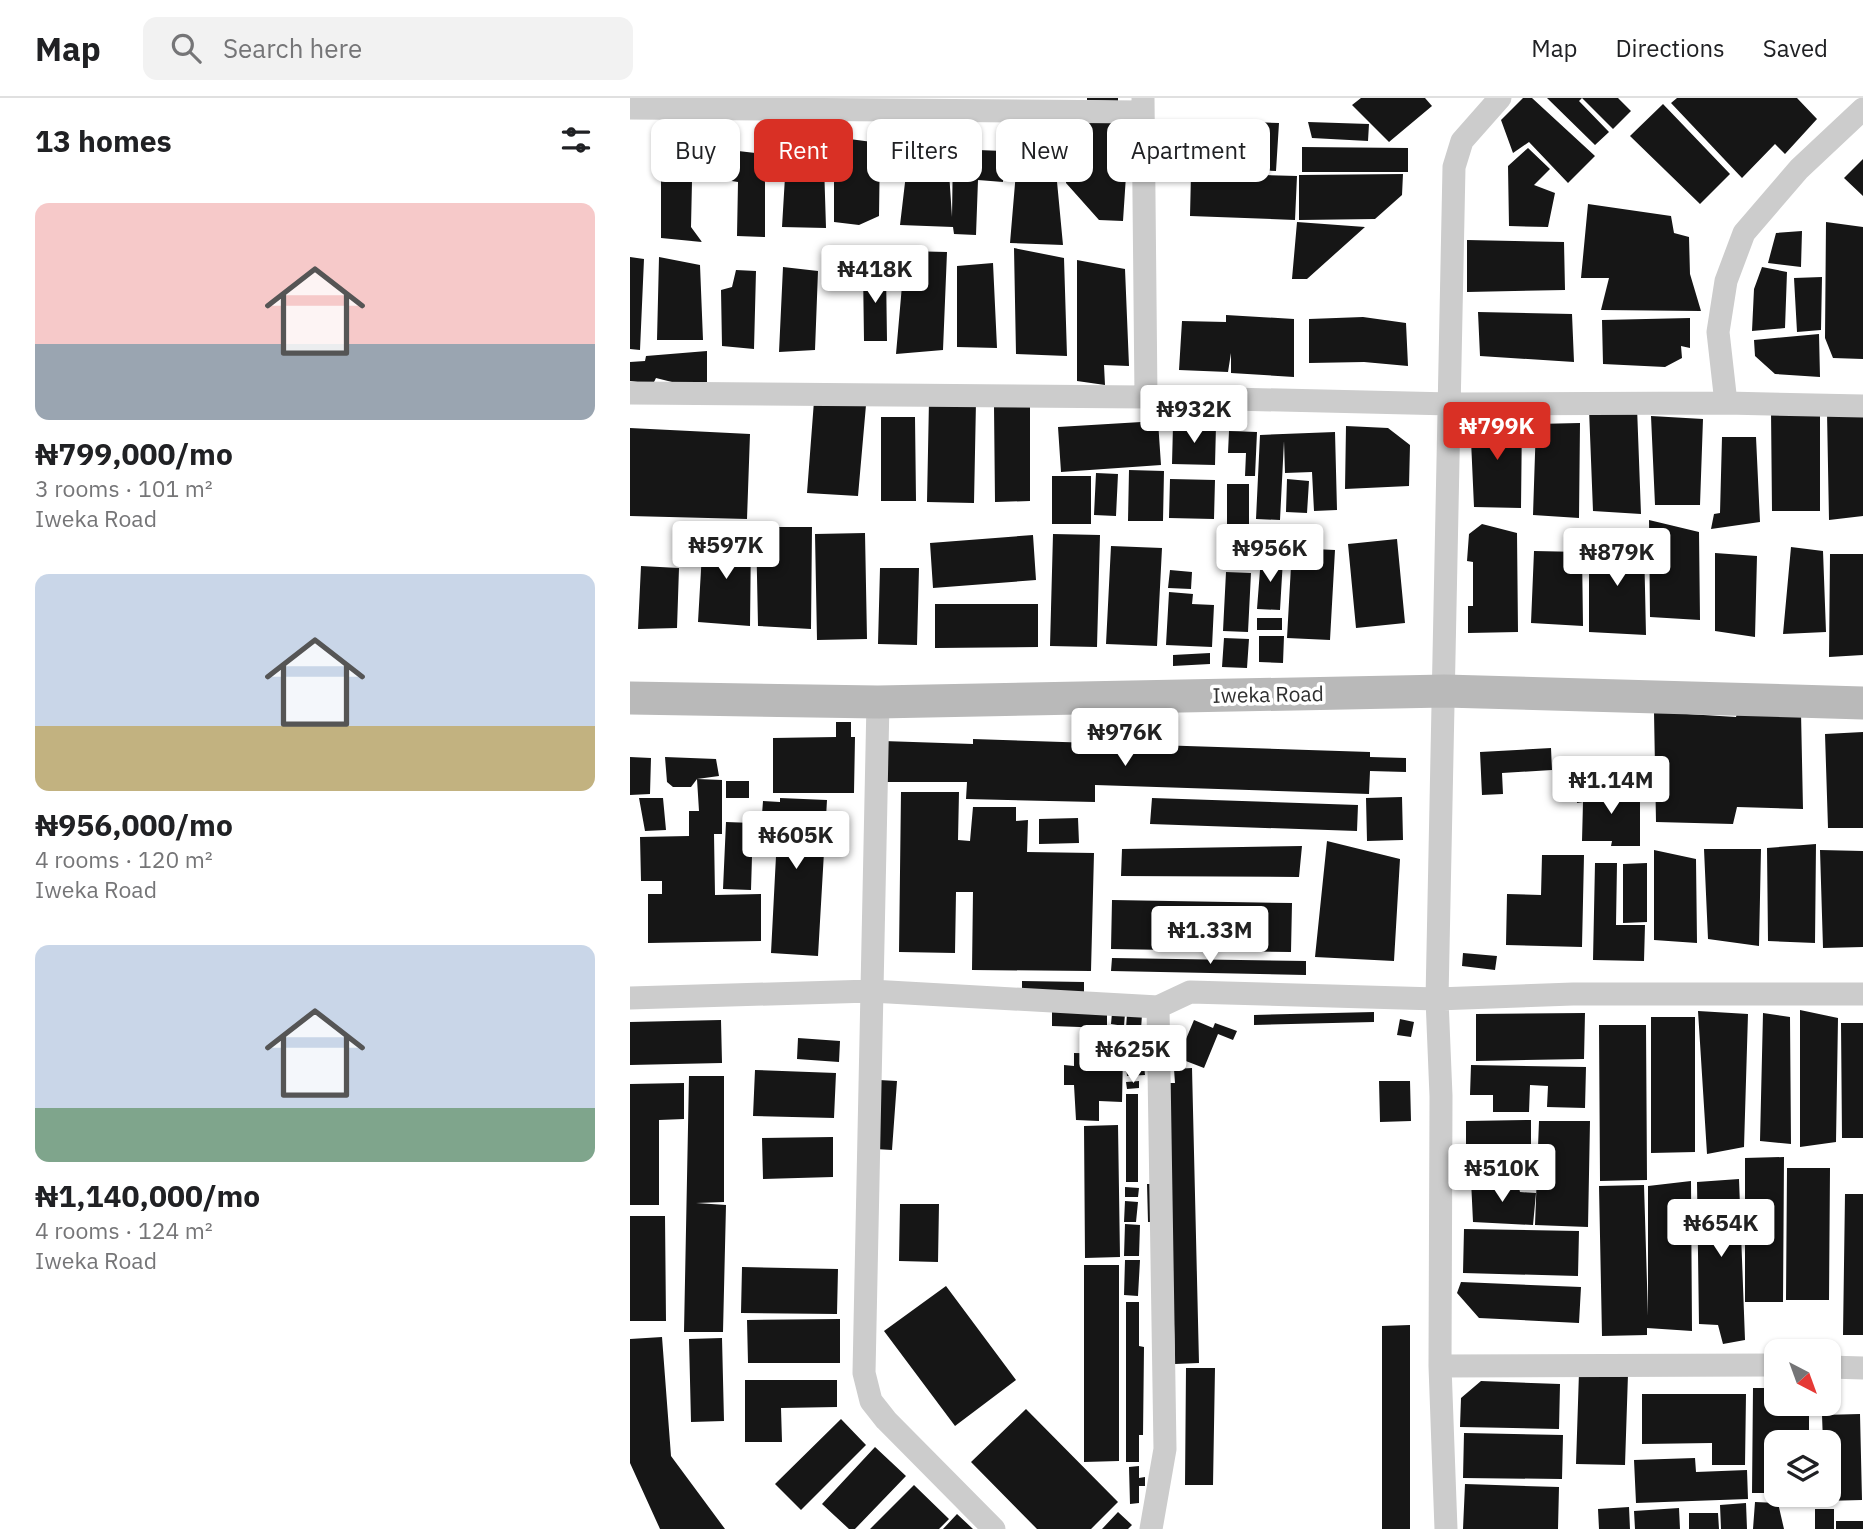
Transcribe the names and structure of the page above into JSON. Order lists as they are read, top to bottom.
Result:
{
  "streets": {
    "main road": ["Iweka Road"]
  },
  "north": "bottom right",
  "page": {
    "header": "Map",
    "search": "Search here",
    "nav": ["Map", "Directions", "Saved"],
    "heading": "13 homes",
    "chip": [
      "Buy",
      "Rent",
      "Filters",
      "New",
      "Apartment"
    ],
    "list": [
      {
        "name": "₦799,000/mo",
        "note": "3 rooms · 101 m² · Iweka Road"
      },
      {
        "name": "₦956,000/mo",
        "note": "4 rooms · 120 m² · Iweka Road"
      },
      {
        "name": "₦1,140,000/mo",
        "note": "4 rooms · 124 m² · Iweka Road"
      }
    ],
    "price": [
      "₦418K",
      "₦932K",
      "₦799K",
      "₦597K",
      "₦956K",
      "₦879K",
      "₦976K",
      "₦1.14M",
      "₦605K",
      "₦1.33M",
      "₦625K",
      "₦510K",
      "₦654K"
    ]
  }
}
